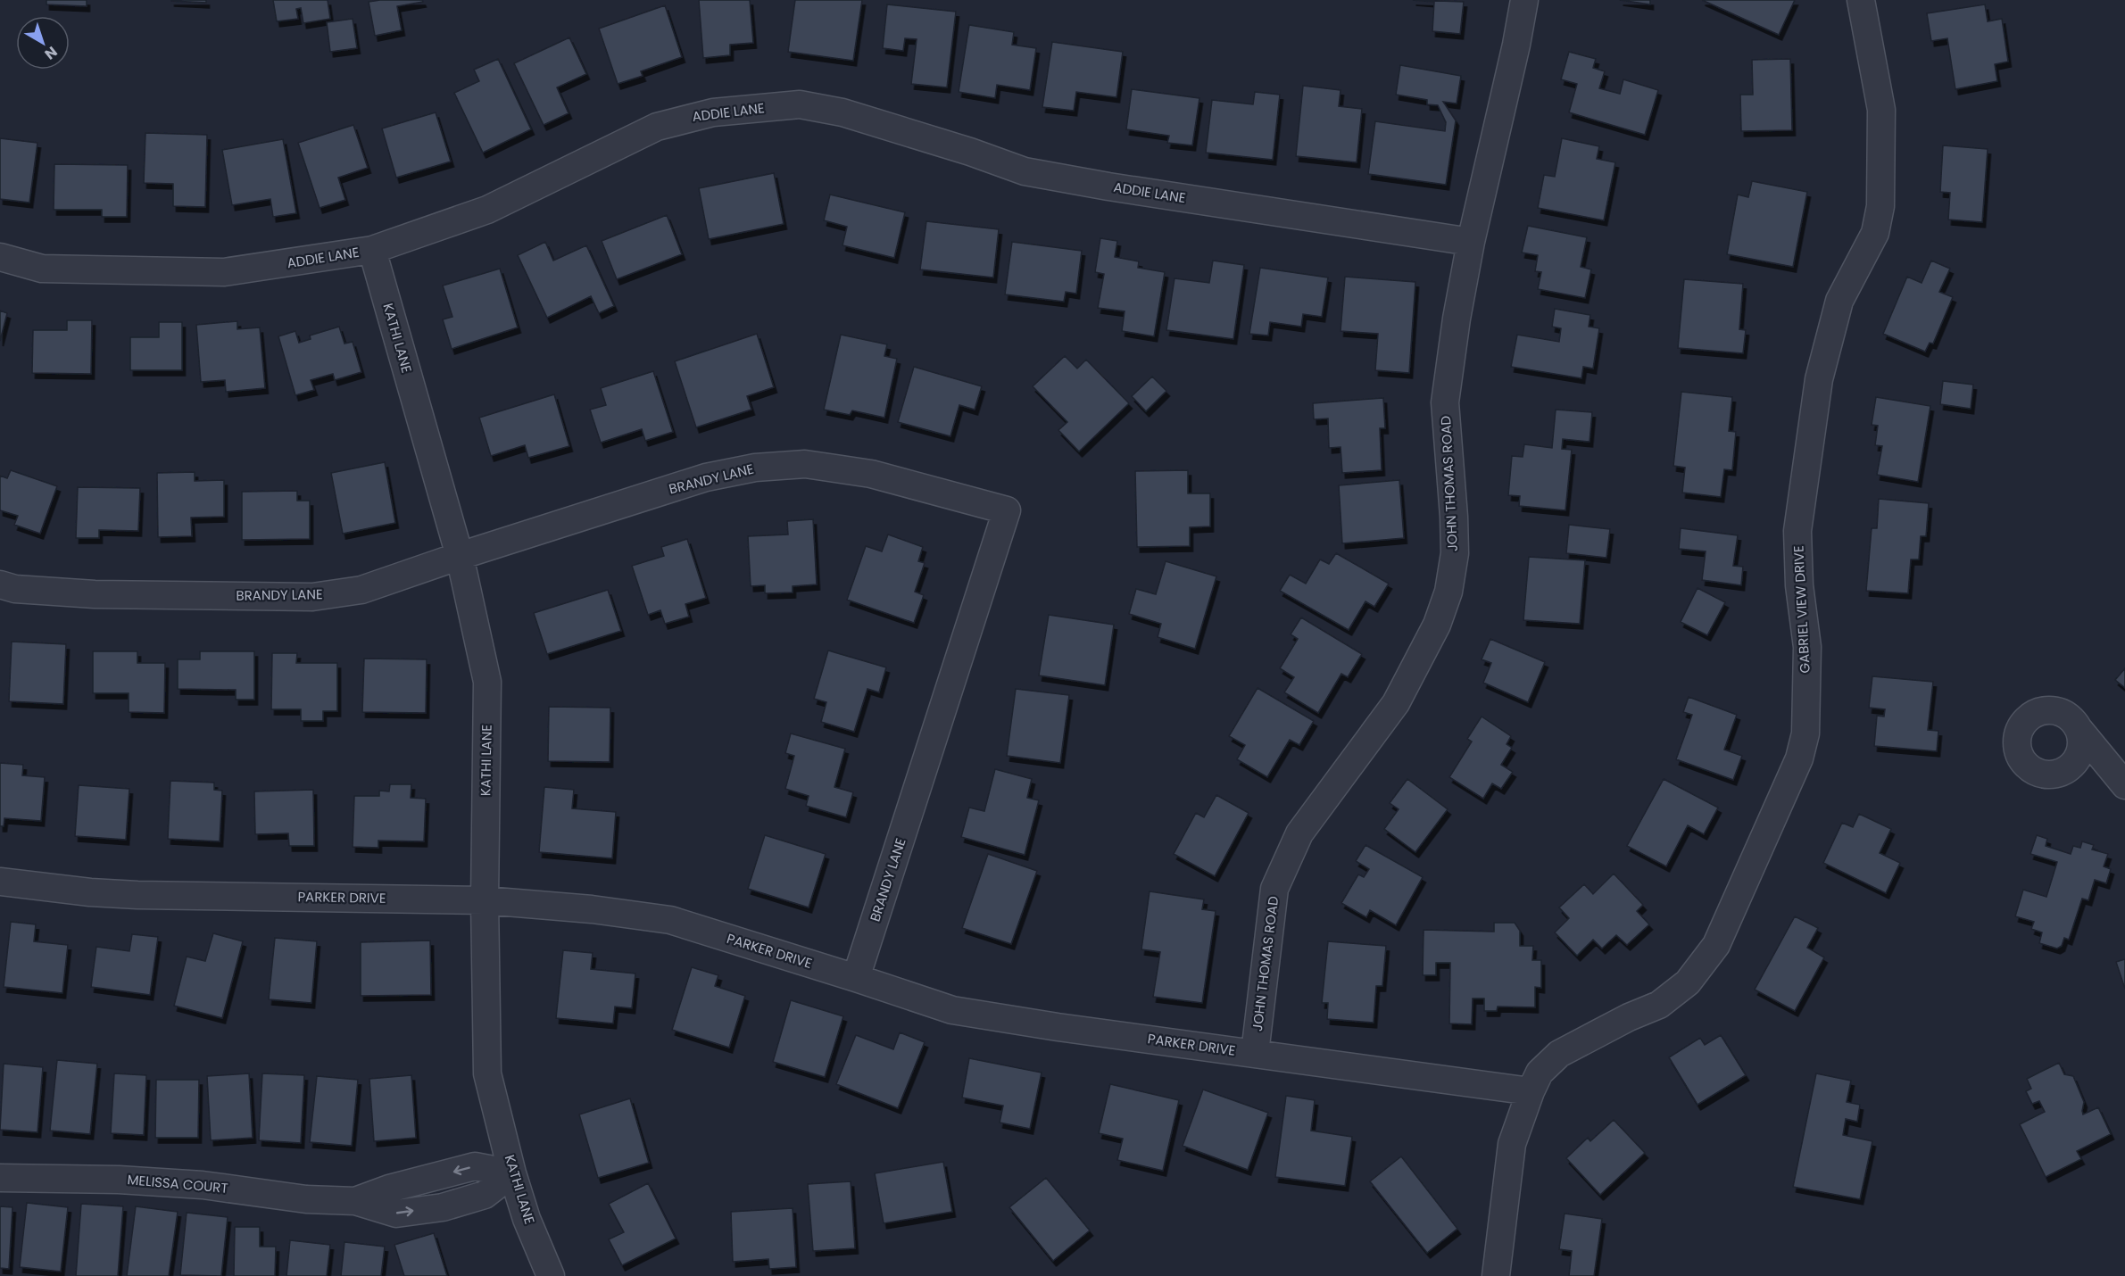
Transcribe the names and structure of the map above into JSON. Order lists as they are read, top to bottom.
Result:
{
  "streets": {
    "street": [
      "ADDIE LANE",
      "KATHI LANE",
      "BRANDY LANE",
      "JOHN THOMAS ROAD",
      "GABRIEL VIEW DRIVE",
      "PARKER DRIVE",
      "MELISSA COURT"
    ]
  },
  "crossings": [
    ["ADDIE LANE", "KATHI LANE"],
    ["ADDIE LANE", "JOHN THOMAS ROAD"],
    ["KATHI LANE", "BRANDY LANE"],
    ["KATHI LANE", "PARKER DRIVE"],
    ["KATHI LANE", "MELISSA COURT"],
    ["BRANDY LANE", "PARKER DRIVE"],
    ["JOHN THOMAS ROAD", "PARKER DRIVE"],
    ["GABRIEL VIEW DRIVE", "PARKER DRIVE"]
  ],
  "north": "bottom right"
}
